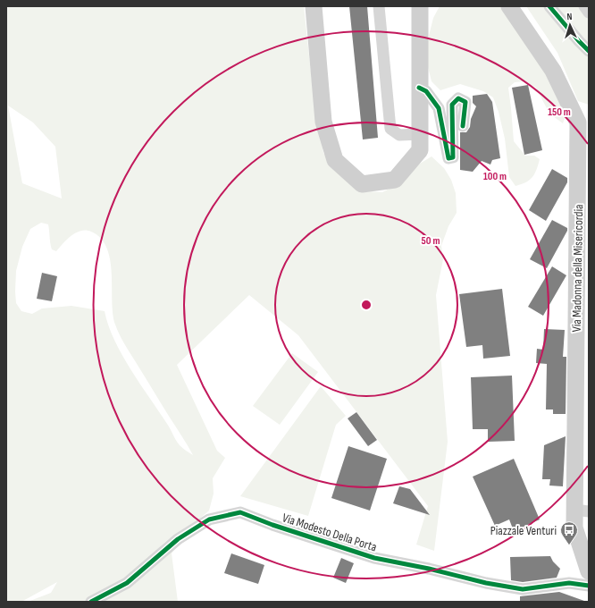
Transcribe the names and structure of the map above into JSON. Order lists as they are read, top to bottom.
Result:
{
  "streets": {
    "main road": ["Via Madonna della Misericordia"],
    "street": ["Via Modesto Della Porta"]
  },
  "places": {
    "bus stop": ["Piazzale Venturi"]
  },
  "north": "top",
  "rings": ["150 m", "100 m", "50 m"]
}
